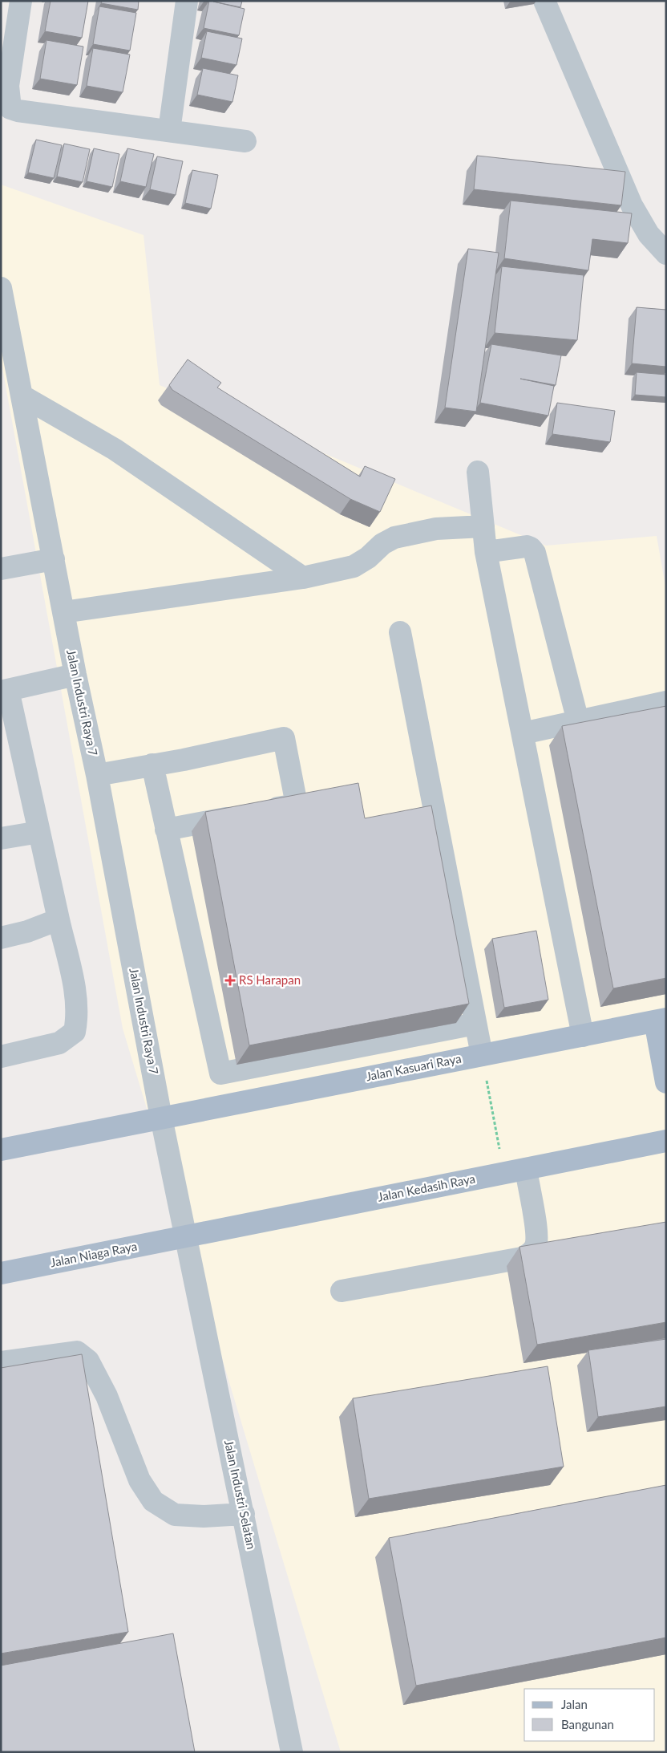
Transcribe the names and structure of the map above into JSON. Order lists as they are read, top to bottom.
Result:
{
  "streets": {
    "main road": ["Jalan Kasuari Raya", "Jalan Kedasih Raya", "Jalan Niaga Raya"],
    "street": ["Jalan Industri Raya 7", "Jalan Industri Selatan"]
  },
  "crossings": [
    ["Jalan Industri Raya 7", "Jalan Kasuari Raya"],
    ["Jalan Industri Raya 7", "Jalan Kedasih Raya"],
    ["Jalan Industri Raya 7", "Jalan Niaga Raya"],
    ["Jalan Industri Raya 7", "Jalan Industri Selatan"],
    ["Jalan Kedasih Raya", "Jalan Niaga Raya"],
    ["Jalan Kedasih Raya", "Jalan Industri Selatan"],
    ["Jalan Niaga Raya", "Jalan Industri Selatan"]
  ],
  "places": {
    "health": ["RS Harapan"]
  },
  "legend": ["Jalan", "Bangunan"]
}
